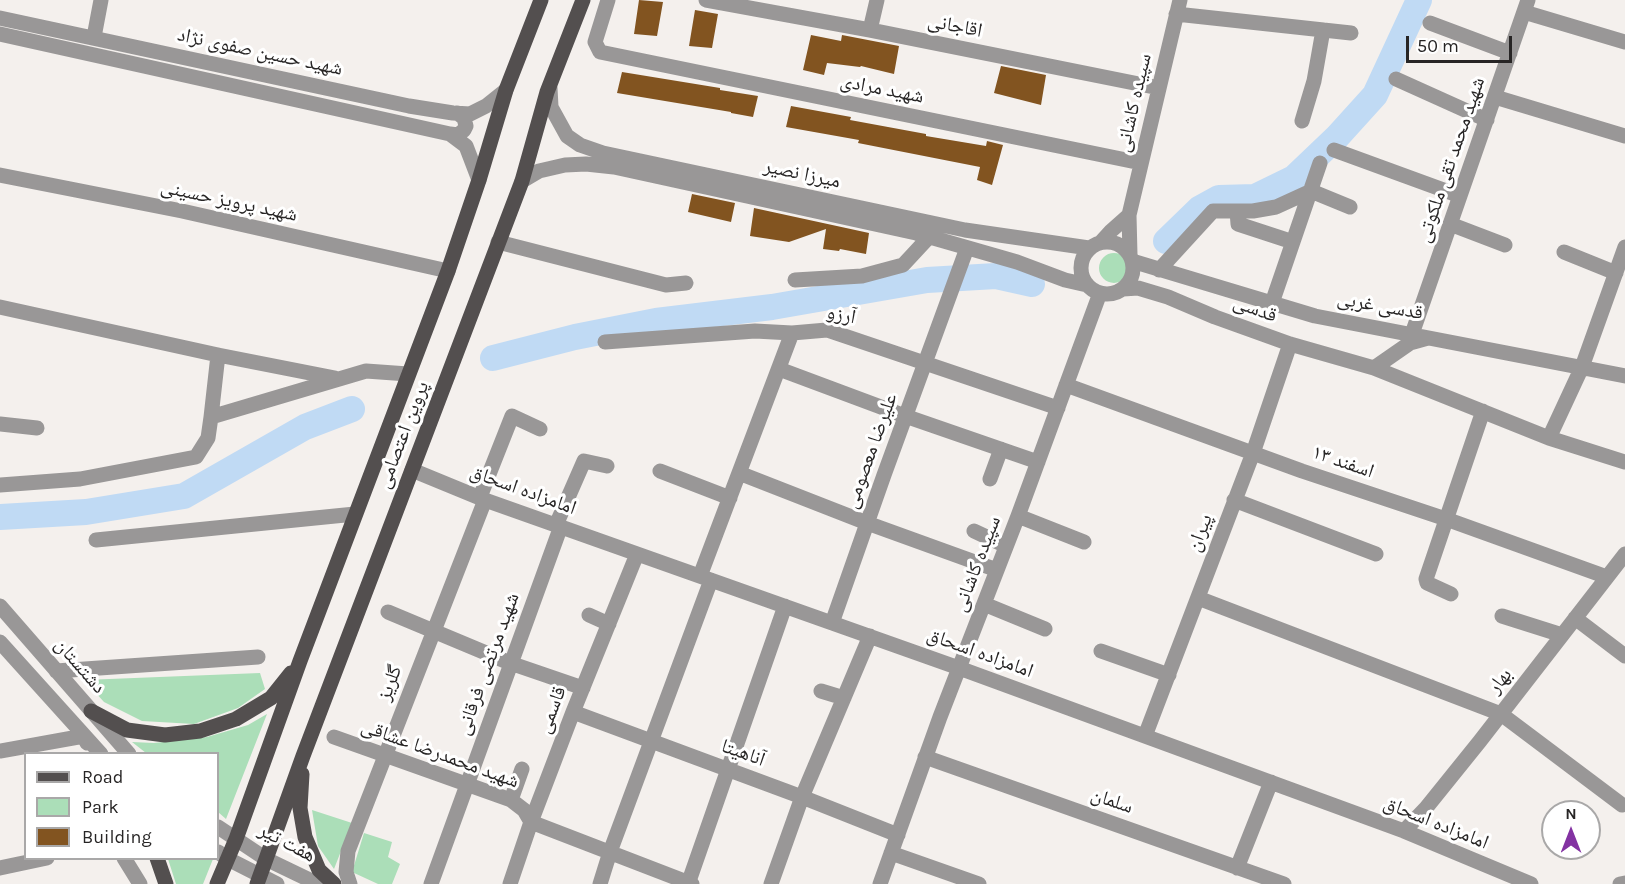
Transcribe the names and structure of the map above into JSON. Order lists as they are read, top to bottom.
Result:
{
  "streets": {
    "main road": ["پروین اعتصامی"],
    "street": [
      "اقاجانی",
      "شهید حسین صفوی نژاد",
      "شهید مرادی",
      "سپیده کاشانی",
      "شهید محمد تقی ملکوتی",
      "میرزا نصیر",
      "شهید پرویز حسینی",
      "قدسی غربی",
      "قدسی",
      "آرزو",
      "علیرضا معصومی",
      "اسفند ۱۳",
      "امامزاده اسحاق",
      "پیران",
      "شهید مرتضی فرقانی",
      "دشتستان",
      "بهار",
      "گلریز",
      "قاسمی",
      "آناهیتا",
      "شهید محمدرضا عشاقی",
      "سلمان",
      "هفت تیر"
    ]
  },
  "crossings": [
    ["اقاجانی", "سپیده کاشانی"],
    ["شهید حسین صفوی نژاد", "پروین اعتصامی"],
    ["شهید مرادی", "سپیده کاشانی"],
    ["سپیده کاشانی", "میرزا نصیر"],
    ["سپیده کاشانی", "قدسی غربی"],
    ["سپیده کاشانی", "قدسی"],
    ["سپیده کاشانی", "آرزو"],
    ["سپیده کاشانی", "اسفند ۱۳"],
    ["سپیده کاشانی", "امامزاده اسحاق"],
    ["سپیده کاشانی", "آناهیتا"],
    ["سپیده کاشانی", "سلمان"],
    ["شهید محمد تقی ملکوتی", "قدسی غربی"],
    ["میرزا نصیر", "قدسی غربی"],
    ["میرزا نصیر", "قدسی"],
    ["میرزا نصیر", "پروین اعتصامی"],
    ["میرزا نصیر", "علیرضا معصومی"],
    ["شهید پرویز حسینی", "پروین اعتصامی"],
    ["قدسی غربی", "قدسی"],
    ["قدسی", "پیران"],
    ["آرزو", "علیرضا معصومی"],
    ["پروین اعتصامی", "امامزاده اسحاق"],
    ["پروین اعتصامی", "هفت تیر"],
    ["علیرضا معصومی", "امامزاده اسحاق"],
    ["اسفند ۱۳", "پیران"],
    ["اسفند ۱۳", "بهار"],
    ["امامزاده اسحاق", "پیران"],
    ["امامزاده اسحاق", "شهید مرتضی فرقانی"],
    ["امامزاده اسحاق", "بهار"],
    ["امامزاده اسحاق", "گلریز"],
    ["امامزاده اسحاق", "قاسمی"],
    ["شهید مرتضی فرقانی", "شهید محمدرضا عشاقی"],
    ["گلریز", "شهید محمدرضا عشاقی"],
    ["قاسمی", "آناهیتا"],
    ["قاسمی", "شهید محمدرضا عشاقی"]
  ],
  "legend": ["Road", "Park", "Building"],
  "scale_bar": "50 m",
  "north": "top"
}
